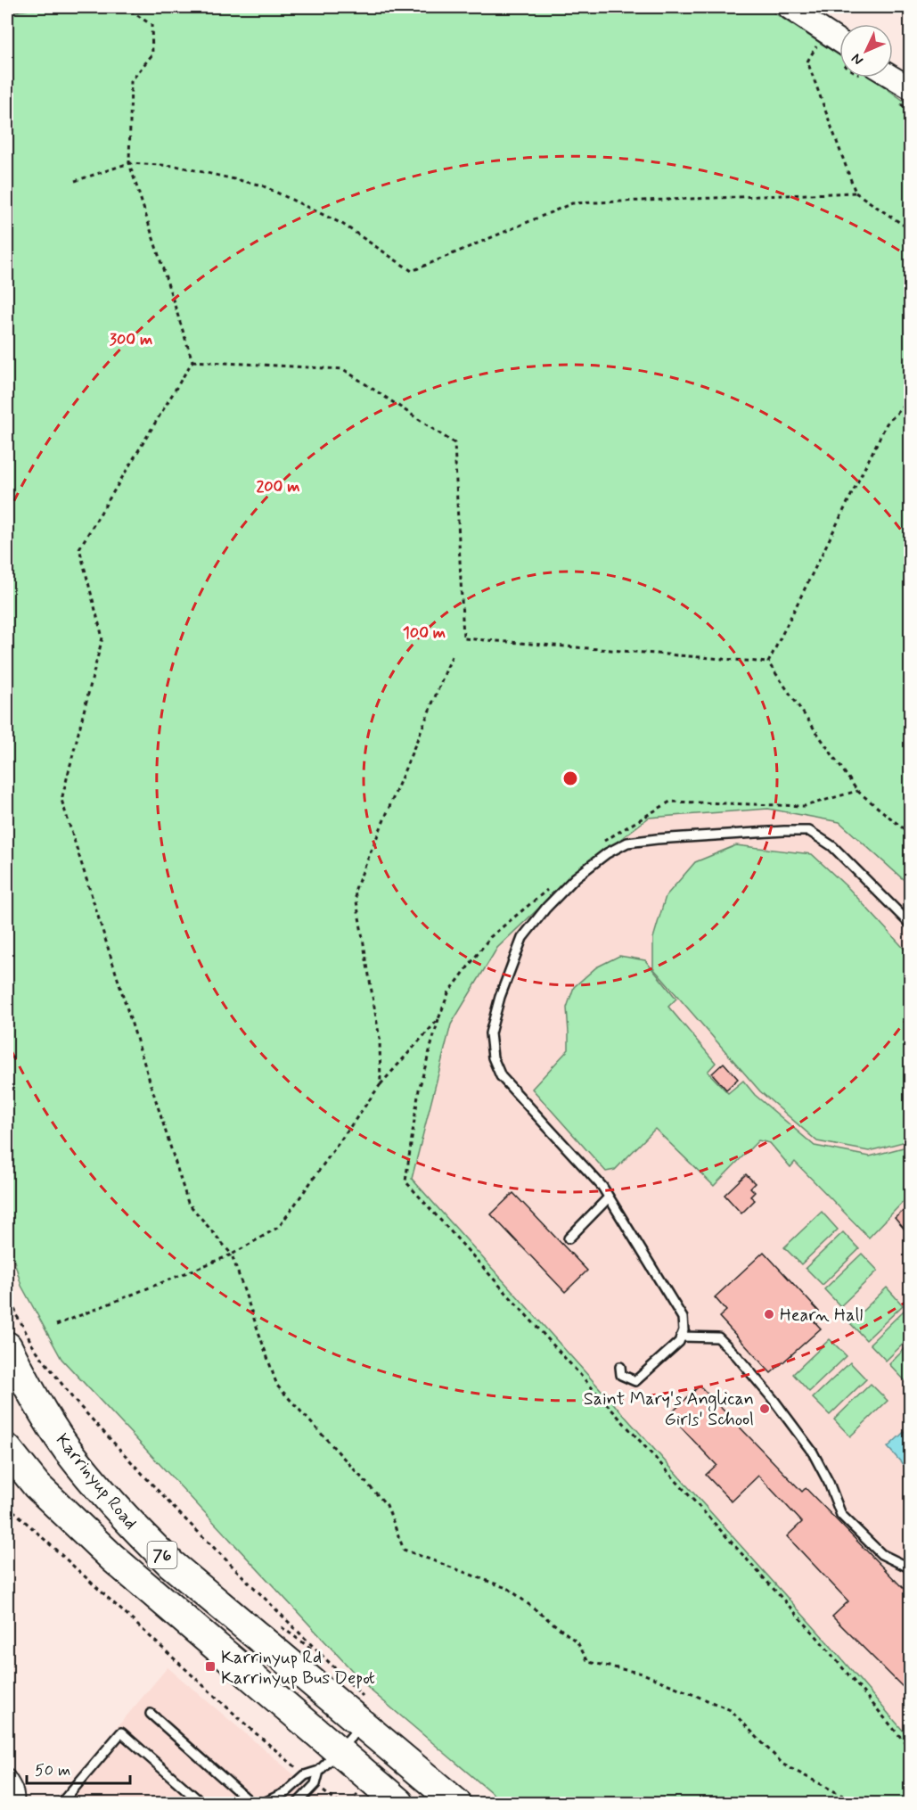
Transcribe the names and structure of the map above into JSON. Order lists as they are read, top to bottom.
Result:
{
  "streets": {
    "highway": ["Karrinyup Road", "76"]
  },
  "places": {
    "other": ["Hearn Hall", "Saint Mary's Anglican Girls' School"],
    "transit": ["Karrinyup Rd Karrinyup Bus Depot"]
  },
  "scale_bar": "50 m",
  "north": "bottom left",
  "rings": ["300 m", "200 m", "100 m"]
}
